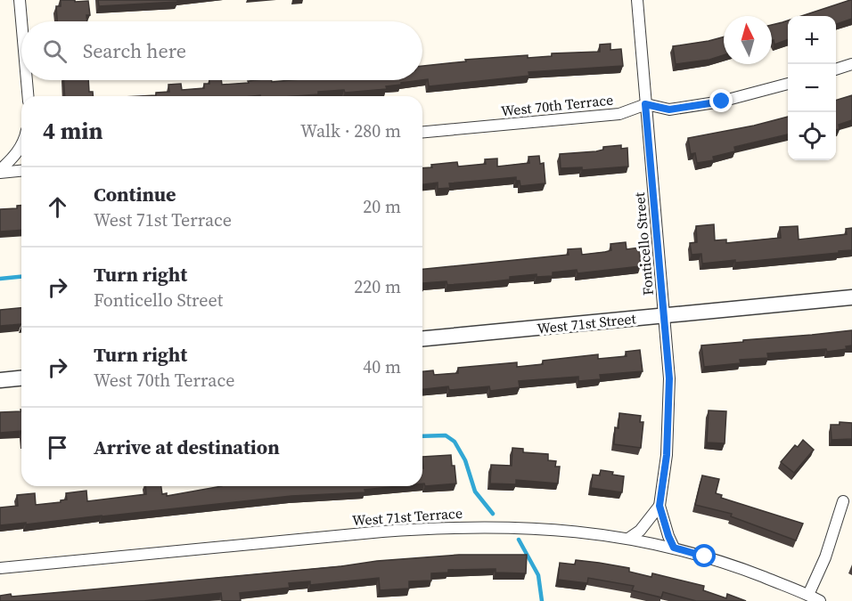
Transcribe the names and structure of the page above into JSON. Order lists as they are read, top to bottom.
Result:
{
  "streets": {
    "street": [
      "West 70th Terrace",
      "Fonticello Street",
      "West 71st Street",
      "West 71st Terrace"
    ]
  },
  "crossings": [
    ["West 70th Terrace", "Fonticello Street"],
    ["Fonticello Street", "West 71st Street"],
    ["Fonticello Street", "West 71st Terrace"]
  ],
  "north": "top",
  "page": {
    "map_buttons": ["+", "−"],
    "search": "Search here",
    "heading": ["4 min", "Walk · 280 m"],
    "list": [
      ["Continue", "West 71st Terrace", "20 m"],
      ["Turn right", "Fonticello Street", "220 m"],
      ["Turn right", "West 70th Terrace", "40 m"],
      "Arrive at destination"
    ]
  }
}
